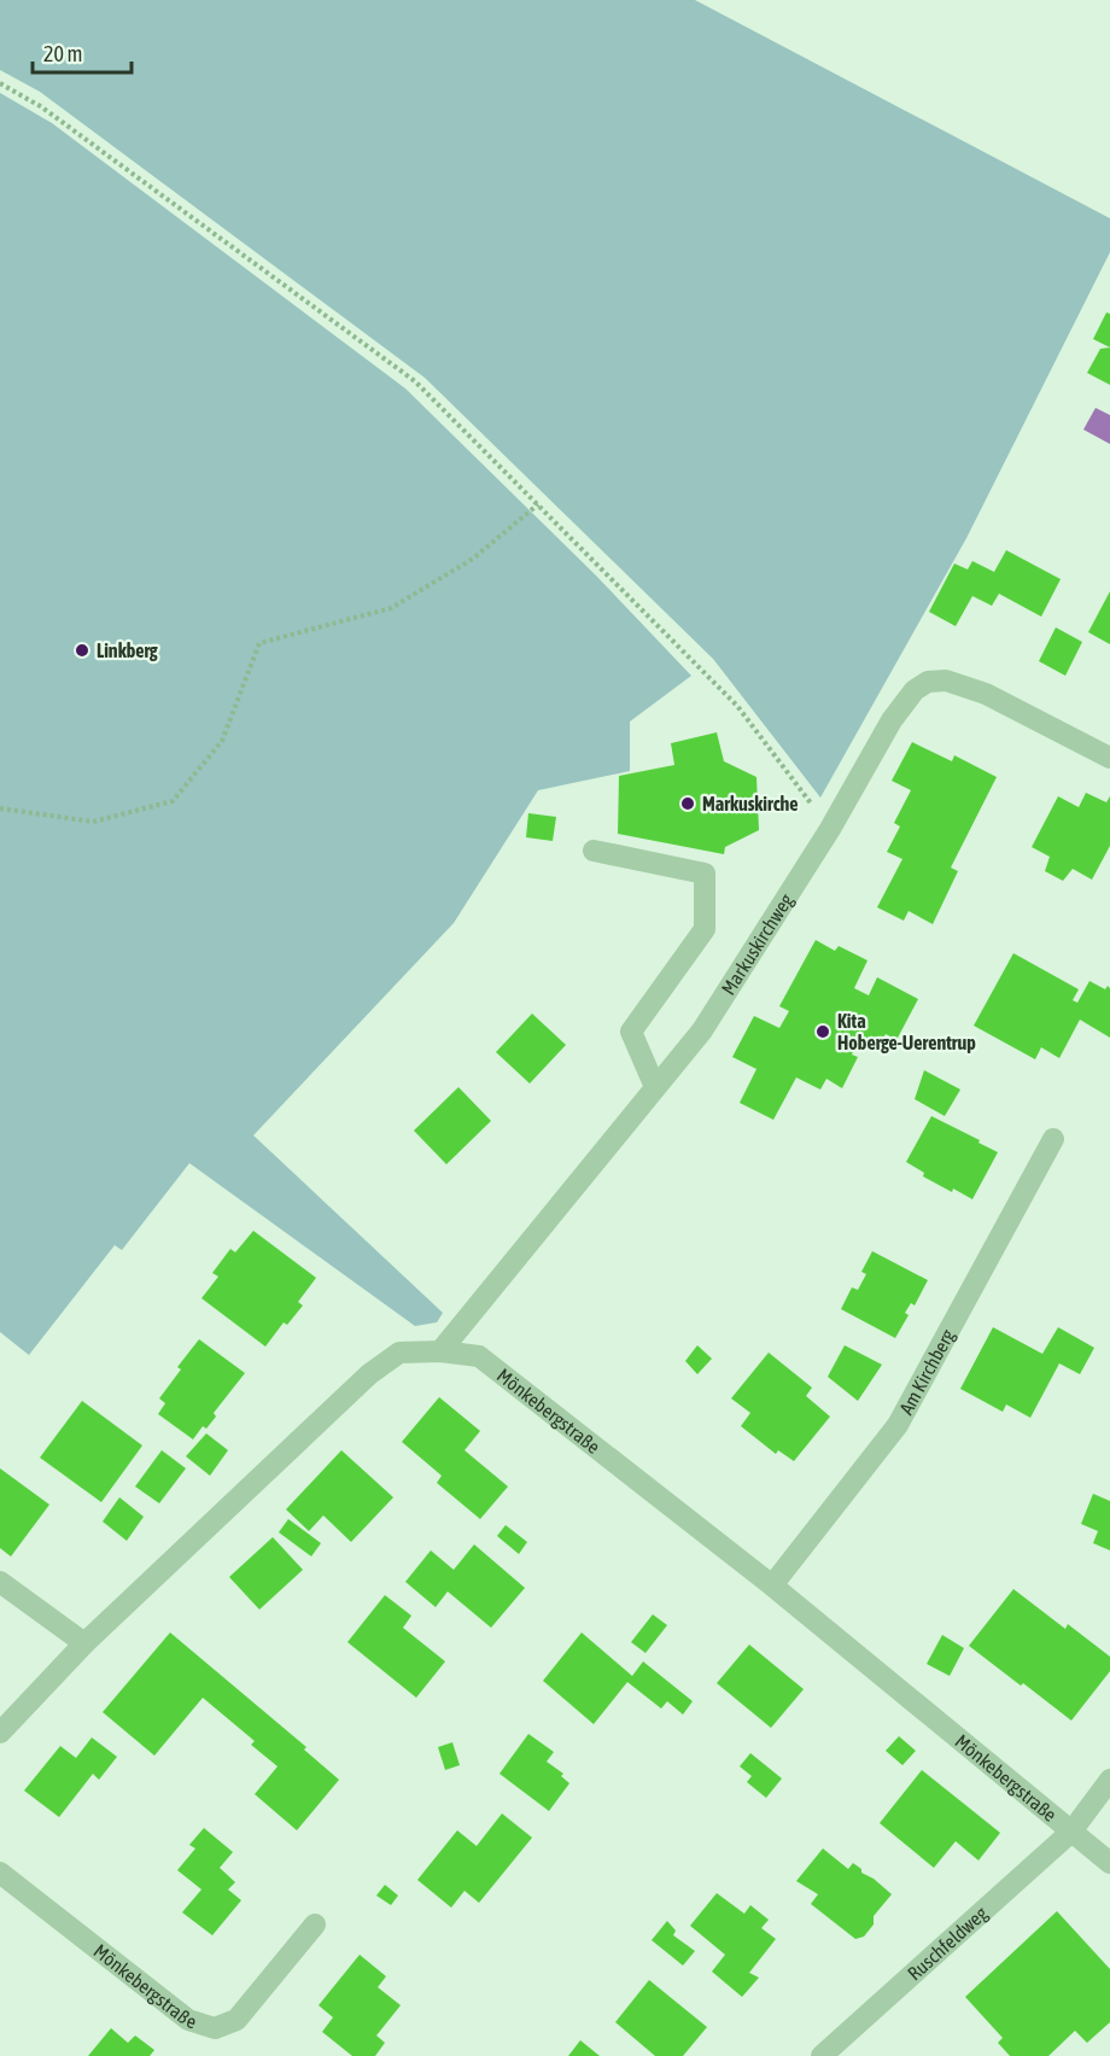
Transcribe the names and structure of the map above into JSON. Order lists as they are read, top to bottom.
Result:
{
  "streets": {
    "street": [
      "Markuskirchweg",
      "Am Kirchberg",
      "Mönkebergstraße",
      "Ruschfeldweg"
    ]
  },
  "crossings": [
    ["Markuskirchweg", "Mönkebergstraße"],
    ["Am Kirchberg", "Mönkebergstraße"],
    ["Mönkebergstraße", "Ruschfeldweg"]
  ],
  "places": ["Linkberg", "Markuskirche", "Kita Hoberge-Uerentrup"],
  "scale_bar": "20 m"
}
